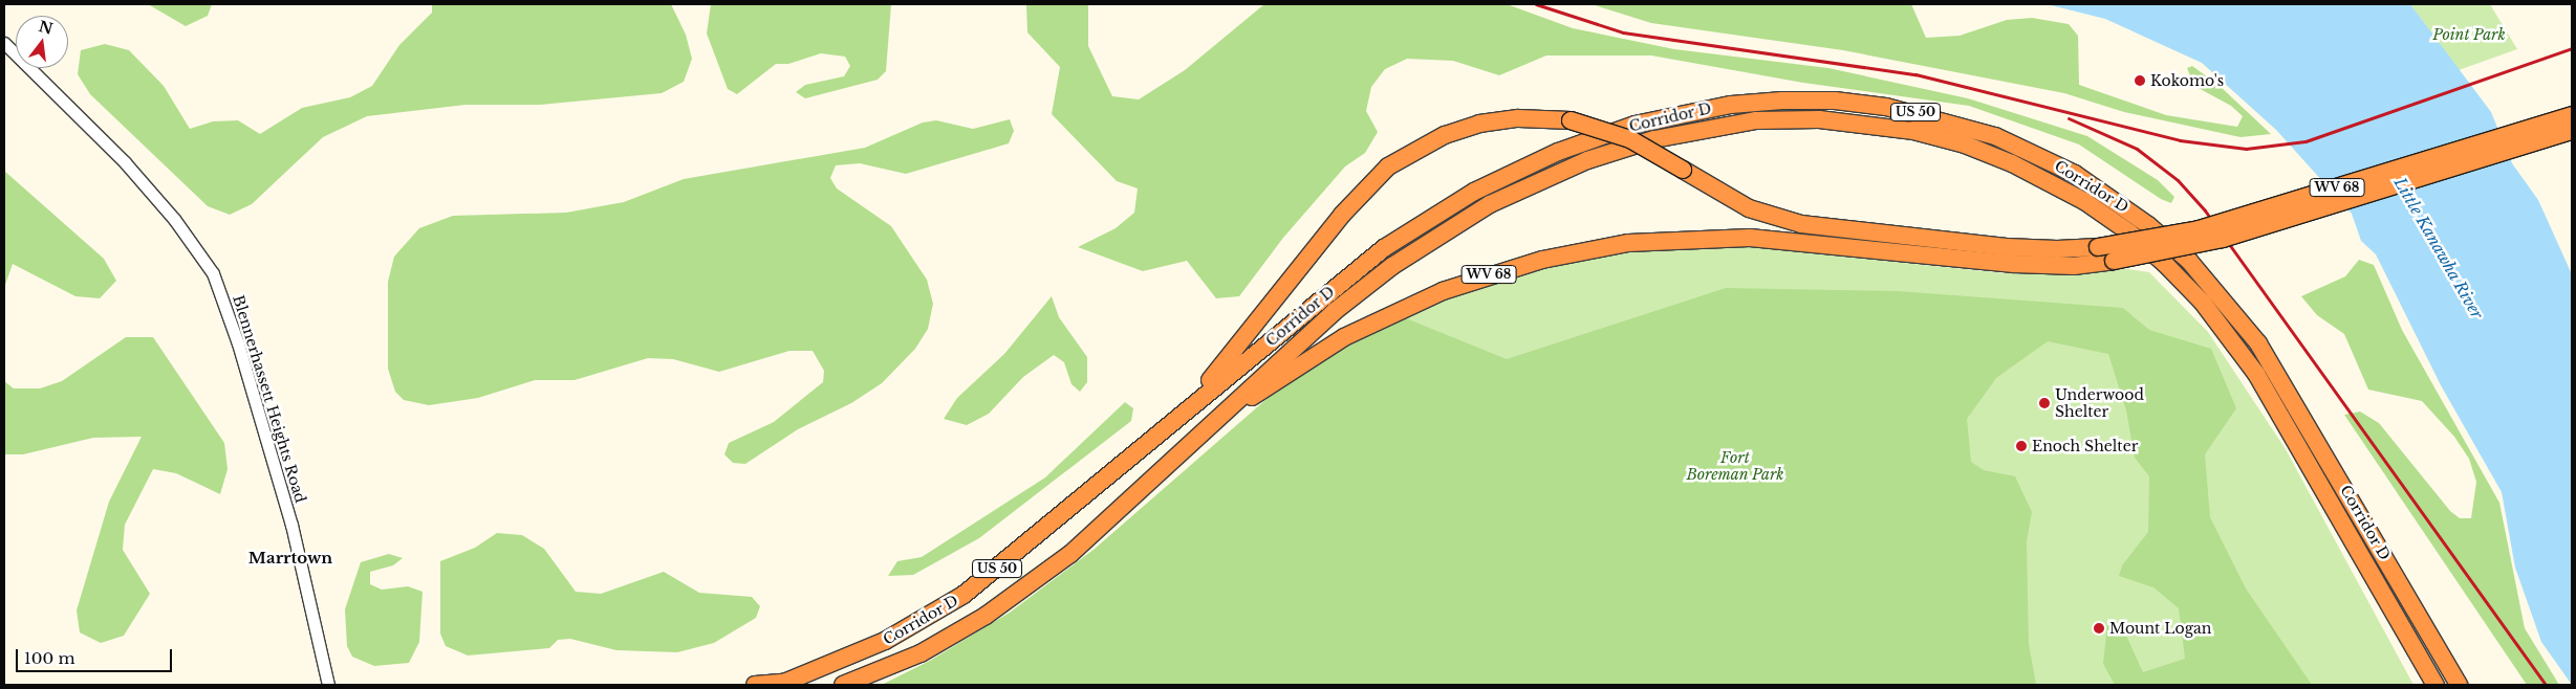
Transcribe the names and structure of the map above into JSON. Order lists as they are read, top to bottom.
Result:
{
  "streets": {
    "highway": ["US 50", "Corridor D", "WV 68"],
    "street": ["Blennerhassett Heights Road"]
  },
  "crossings": [
    ["Corridor D", "WV 68"]
  ],
  "districts": ["Marrtown"],
  "water": ["Little Kanawha River"],
  "parks": ["Point Park", "Fort Boreman Park"],
  "places": [
    "Kokomo's",
    "Underwood Shelter",
    "Enoch Shelter",
    "Mount Logan"
  ],
  "scale_bar": "100 m",
  "north": "top"
}
